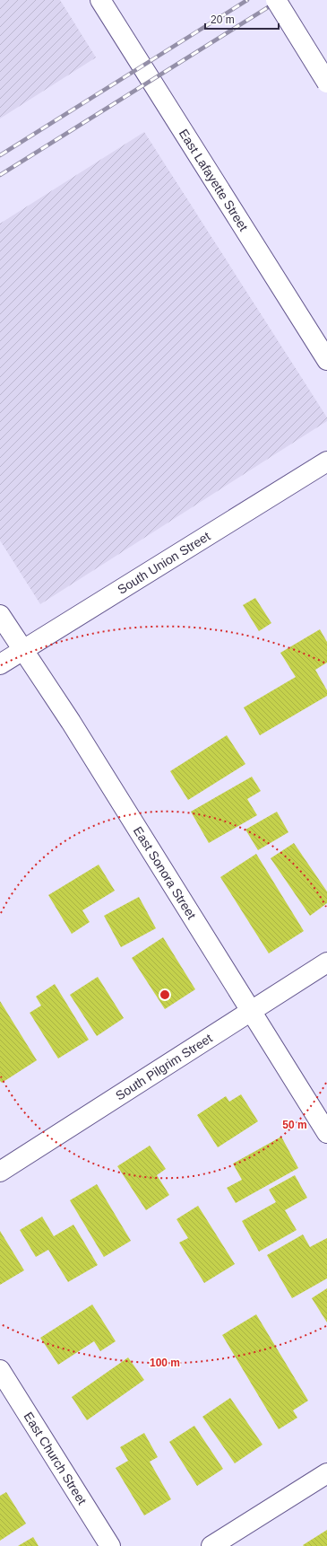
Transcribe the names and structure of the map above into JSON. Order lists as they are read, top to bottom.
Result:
{
  "streets": {
    "main road": [
      "East Lafayette Street",
      "South Union Street",
      "East Sonora Street",
      "South Pilgrim Street",
      "East Church Street"
    ]
  },
  "crossings": [
    ["South Union Street", "East Sonora Street"],
    ["East Sonora Street", "South Pilgrim Street"]
  ],
  "scale_bar": "20 m",
  "rings": ["50 m", "100 m"]
}
